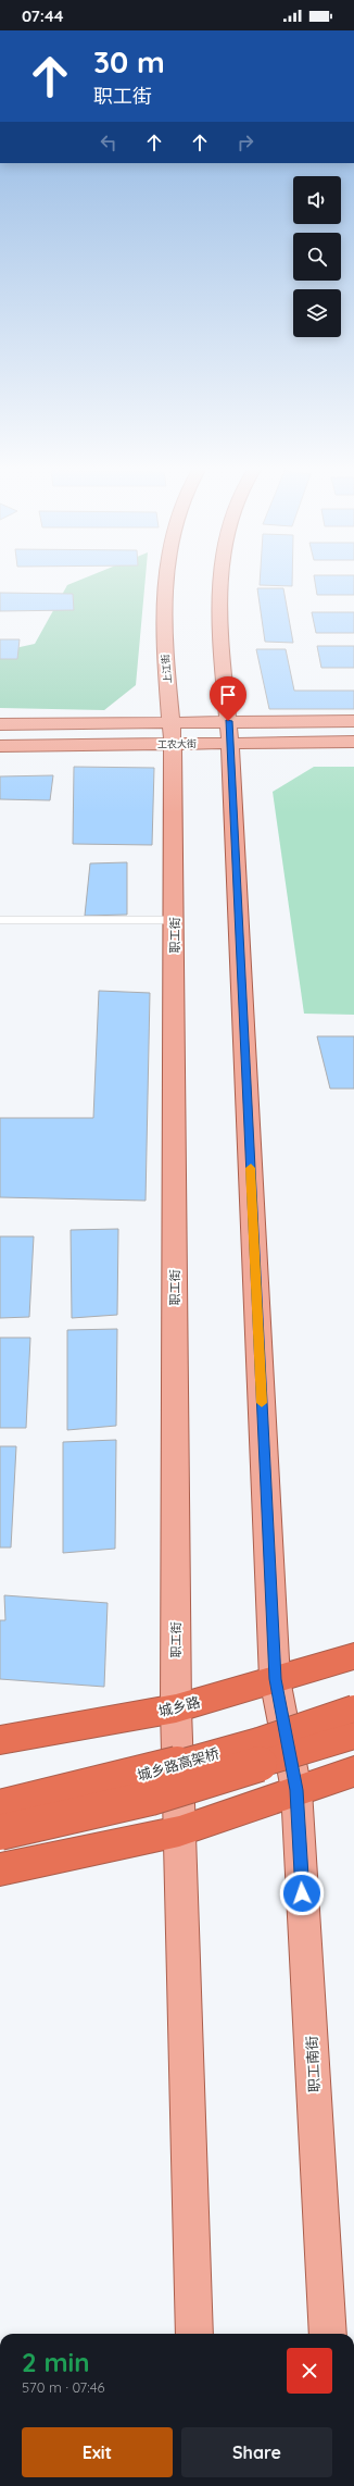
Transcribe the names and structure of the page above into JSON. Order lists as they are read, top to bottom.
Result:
{
  "streets": {
    "highway": ["城乡路", "城乡路高架桥"],
    "main road": [
      "上江街",
      "工农大街",
      "职工街",
      "职工南街"
    ]
  },
  "crossings": [
    ["上江街", "工农大街"],
    ["上江街", "职工街"],
    ["工农大街", "职工街"],
    ["职工街", "城乡路"]
  ],
  "page": {
    "status": "07:44",
    "turn": ["30 m", "职工街"],
    "heading": ["2 min", "570 m · 07:46"],
    "buttons": ["Exit", "Share"]
  }
}
